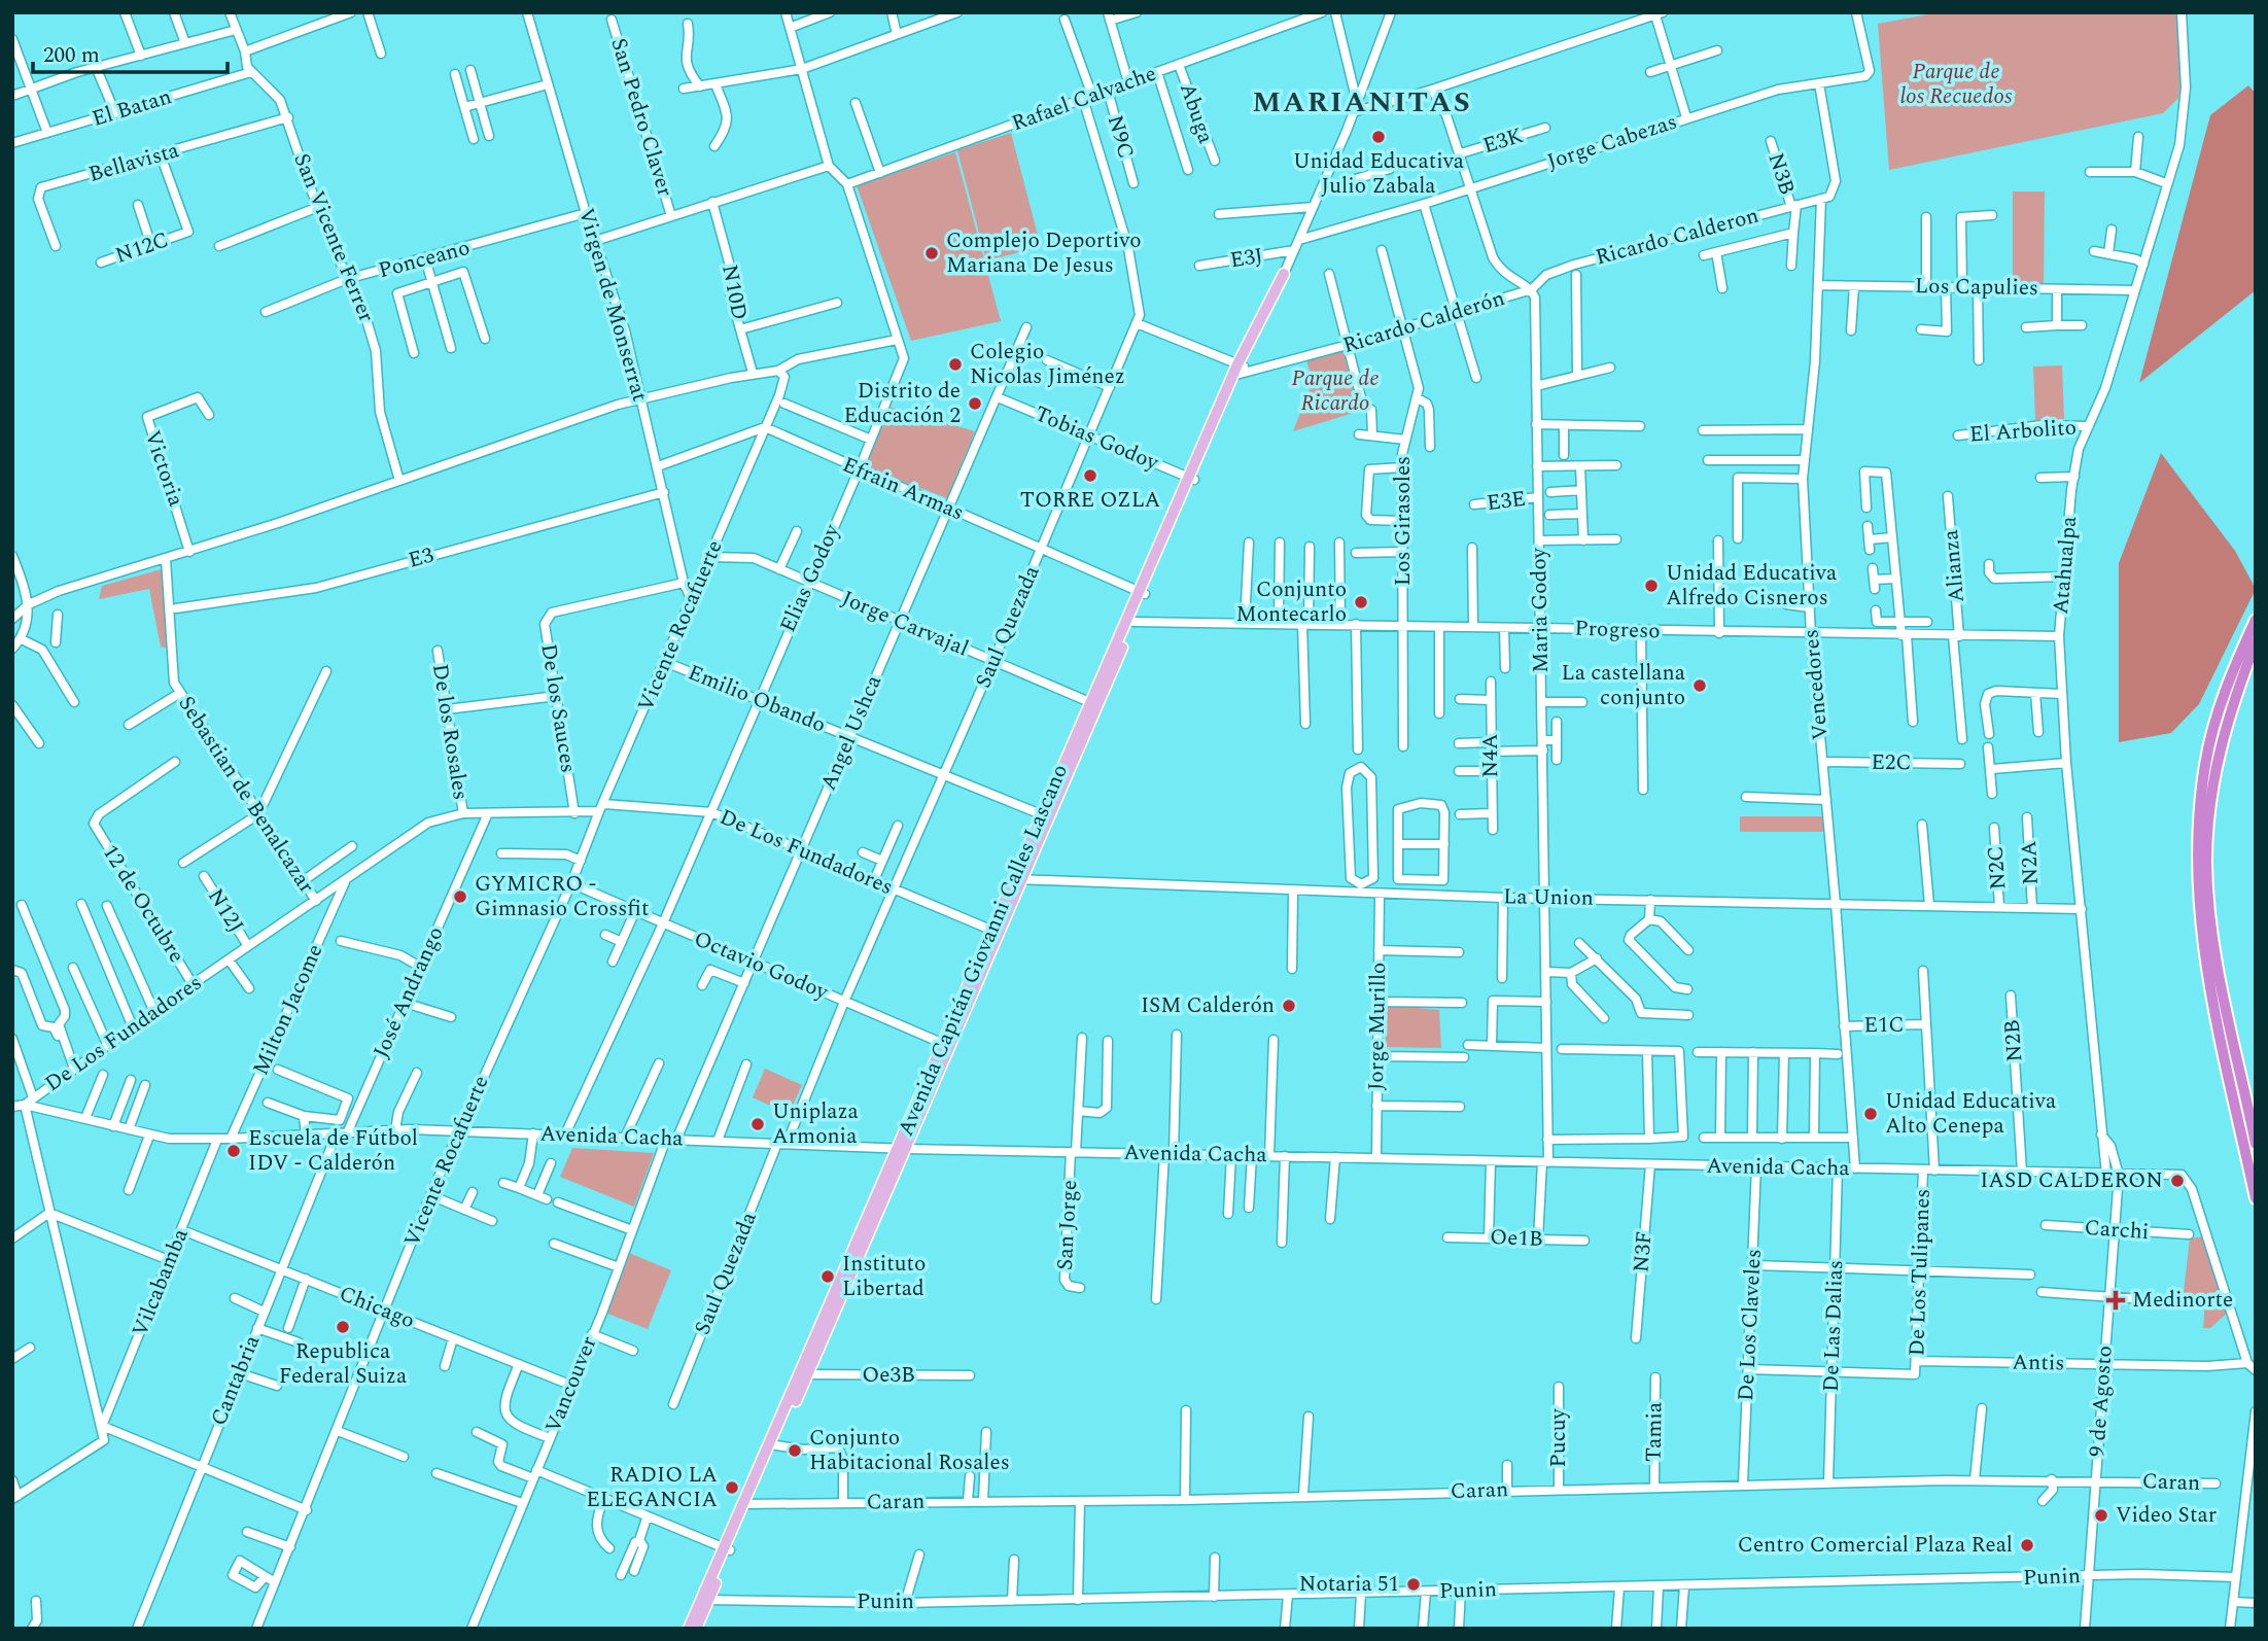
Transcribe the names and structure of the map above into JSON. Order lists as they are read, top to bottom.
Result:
{
  "streets": {
    "main road": ["Avenida Capitán Giovanni Calles Lascano"],
    "street": [
      "Rafael Calvache",
      "El Batan",
      "Abuga",
      "San Pedro Claver",
      "N9C",
      "E3K",
      "Jorge Cabezas",
      "Bellavista",
      "N3B",
      "Ricardo Calderon",
      "San Vicente Ferrer",
      "N12C",
      "E3J",
      "Ponceano",
      "Los Capulies",
      "N10D",
      "Virgen de Monserrat",
      "Ricardo Calderón",
      "El Arbolito",
      "Tobias Godoy",
      "Victoria",
      "Efrain Armas",
      "E3E",
      "Los Girasoles",
      "E3",
      "Atahualpa",
      "Alianza",
      "Elias Godoy",
      "Maria Godoy",
      "Jorge Carvajal",
      "Vicente Rocafuerte",
      "Saul Quezada",
      "Progreso",
      "Vencedores",
      "Emilio Obando",
      "De los Sauces",
      "De los Rosales",
      "Angel Ushca",
      "N4A",
      "E2C",
      "Sebastian de Benalcazar",
      "De Los Fundadores",
      "N2A",
      "N2C",
      "La Union",
      "12 de Octubre",
      "N12J",
      "Octavio Godoy",
      "José Andrango",
      "Milton Jacome",
      "E1C",
      "Jorge Murillo",
      "N2B",
      "Avenida Cacha",
      "San Jorge",
      "Carchi",
      "Oe1B",
      "N3F",
      "De Los Tulipanes",
      "Vilcabamba",
      "Chicago",
      "De Los Claveles",
      "De Las Dalias",
      "Antis",
      "Oe3B",
      "Cantabria",
      "Vancouver",
      "9 de Agosto",
      "Tamia",
      "Pucuy",
      "Caran",
      "Punin"
    ]
  },
  "crossings": [
    ["Rafael Calvache", "Abuga"],
    ["Rafael Calvache", "N9C"],
    ["Rafael Calvache", "Elias Godoy"],
    ["Rafael Calvache", "Saul Quezada"],
    ["El Batan", "San Vicente Ferrer"],
    ["Jorge Cabezas", "Vencedores"],
    ["Bellavista", "San Vicente Ferrer"],
    ["Bellavista", "N12C"],
    ["N3B", "Ricardo Calderon"],
    ["Ricardo Calderon", "Ricardo Calderón"],
    ["Ricardo Calderon", "Maria Godoy"],
    ["Ricardo Calderon", "Vencedores"],
    ["San Vicente Ferrer", "Ponceano"],
    ["Ponceano", "Virgen de Monserrat"],
    ["Los Capulies", "Atahualpa"],
    ["Los Capulies", "Vencedores"],
    ["Virgen de Monserrat", "E3"],
    ["Virgen de Monserrat", "Vicente Rocafuerte"],
    ["Virgen de Monserrat", "De los Sauces"],
    ["Ricardo Calderón", "Los Girasoles"],
    ["Ricardo Calderón", "Maria Godoy"],
    ["El Arbolito", "Atahualpa"],
    ["Tobias Godoy", "Saul Quezada"],
    ["Tobias Godoy", "Angel Ushca"],
    ["Efrain Armas", "Elias Godoy"],
    ["Efrain Armas", "Vicente Rocafuerte"],
    ["Efrain Armas", "Saul Quezada"],
    ["Efrain Armas", "Angel Ushca"],
    ["E3E", "Maria Godoy"],
    ["Los Girasoles", "Progreso"],
    ["Atahualpa", "Progreso"],
    ["Atahualpa", "La Union"],
    ["Atahualpa", "Avenida Cacha"],
    ["Atahualpa", "9 de Agosto"],
    ["Alianza", "Progreso"],
    ["Elias Godoy", "Jorge Carvajal"],
    ["Elias Godoy", "Emilio Obando"],
    ["Elias Godoy", "De Los Fundadores"],
    ["Elias Godoy", "Octavio Godoy"],
    ["Elias Godoy", "Avenida Cacha"],
    ["Maria Godoy", "Progreso"],
    ["Maria Godoy", "La Union"],
    ["Maria Godoy", "Avenida Cacha"],
    ["Maria Godoy", "Oe1B"],
    ["Jorge Carvajal", "Vicente Rocafuerte"],
    ["Jorge Carvajal", "Saul Quezada"],
    ["Jorge Carvajal", "Angel Ushca"],
    ["Vicente Rocafuerte", "Emilio Obando"],
    ["Vicente Rocafuerte", "De Los Fundadores"],
    ["Vicente Rocafuerte", "Octavio Godoy"],
    ["Vicente Rocafuerte", "Avenida Cacha"],
    ["Vicente Rocafuerte", "Chicago"],
    ["Saul Quezada", "Emilio Obando"],
    ["Saul Quezada", "De Los Fundadores"],
    ["Saul Quezada", "Octavio Godoy"],
    ["Saul Quezada", "Avenida Cacha"],
    ["Progreso", "Vencedores"],
    ["Vencedores", "E2C"],
    ["Vencedores", "La Union"],
    ["Vencedores", "E1C"],
    ["Vencedores", "Avenida Cacha"],
    ["Emilio Obando", "Angel Ushca"],
    ["De los Sauces", "De Los Fundadores"],
    ["De los Rosales", "De Los Fundadores"],
    ["Angel Ushca", "De Los Fundadores"],
    ["Angel Ushca", "Octavio Godoy"],
    ["Angel Ushca", "Avenida Cacha"],
    ["Sebastian de Benalcazar", "De Los Fundadores"],
    ["Sebastian de Benalcazar", "Milton Jacome"],
    ["De Los Fundadores", "12 de Octubre"],
    ["De Los Fundadores", "N12J"],
    ["De Los Fundadores", "José Andrango"],
    ["De Los Fundadores", "Milton Jacome"],
    ["De Los Fundadores", "Avenida Cacha"],
    ["De Los Fundadores", "Vilcabamba"],
    ["N2A", "La Union"],
    ["N2C", "La Union"],
    ["La Union", "Jorge Murillo"],
    ["Avenida Capitán Giovanni Calles Lascano", "Avenida Cacha"],
    ["Avenida Capitán Giovanni Calles Lascano", "Oe3B"],
    ["Avenida Capitán Giovanni Calles Lascano", "Caran"],
    ["Avenida Capitán Giovanni Calles Lascano", "Punin"],
    ["José Andrango", "Avenida Cacha"],
    ["Milton Jacome", "Avenida Cacha"],
    ["Jorge Murillo", "Avenida Cacha"],
    ["N2B", "Avenida Cacha"],
    ["Avenida Cacha", "San Jorge"],
    ["Avenida Cacha", "N3F"],
    ["Avenida Cacha", "De Los Tulipanes"],
    ["Avenida Cacha", "Vilcabamba"],
    ["Avenida Cacha", "De Los Claveles"],
    ["Avenida Cacha", "De Las Dalias"],
    ["Avenida Cacha", "Antis"],
    ["Avenida Cacha", "Cantabria"],
    ["Avenida Cacha", "Vancouver"],
    ["Avenida Cacha", "9 de Agosto"],
    ["Carchi", "9 de Agosto"],
    ["De Los Tulipanes", "De Las Dalias"],
    ["De Los Tulipanes", "Antis"],
    ["Vilcabamba", "Chicago"],
    ["Chicago", "Cantabria"],
    ["Chicago", "Vancouver"],
    ["De Los Claveles", "Caran"],
    ["De Las Dalias", "Caran"],
    ["Antis", "9 de Agosto"],
    ["9 de Agosto", "Caran"],
    ["9 de Agosto", "Punin"],
    ["Tamia", "Caran"],
    ["Pucuy", "Caran"]
  ],
  "districts": ["MARIANITAS"],
  "parks": ["Parque de los Recuedos", "Parque de Ricardo"],
  "places": {
    "other": [
      "Unidad Educativa Julio Zabala",
      "Complejo Deportivo Mariana De Jesus",
      "Colegio Nicolas Jiménez",
      "Distrito de Educación 2",
      "TORRE OZLA",
      "Unidad Educativa Alfredo Cisneros",
      "Conjunto Montecarlo",
      "La castellana conjunto",
      "GYMICRO - Gimnasio Crossfit",
      "ISM Calderón",
      "Unidad Educativa Alto Cenepa",
      "Uniplaza Armonia",
      "Escuela de Fútbol IDV - Calderón",
      "IASD CALDERON",
      "Instituto Libertad",
      "Republica Federal Suiza",
      "Conjunto Habitacional Rosales",
      "RADIO LA ELEGANCIA",
      "Video Star",
      "Centro Comercial Plaza Real",
      "Notaria 51"
    ],
    "health": ["Medinorte"]
  },
  "scale_bar": "200 m"
}
